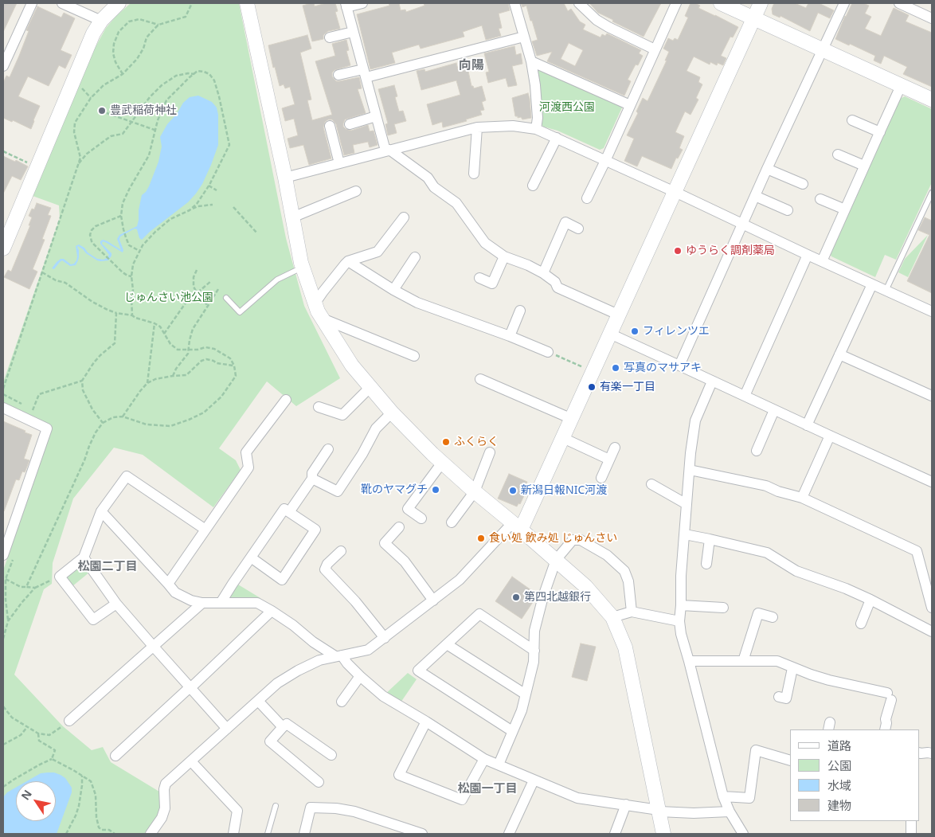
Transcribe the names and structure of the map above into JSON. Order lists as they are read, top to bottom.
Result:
{
  "districts": ["向陽", "松園二丁目", "松園一丁目"],
  "parks": ["河渡西公園", "じゅんさい池公園"],
  "places": [
    "豊武稲荷神社",
    "ゆうらく調剤薬局",
    "フィレンツエ",
    "写真のマサアキ",
    "有楽一丁目",
    "ふくらく",
    "靴のヤマグチ",
    "新潟日報NIC河渡",
    "食い処 飲み処 じゅんさい",
    "第四北越銀行"
  ],
  "legend": [
    "道路",
    "公園",
    "水域",
    "建物"
  ],
  "north": "top left"
}
